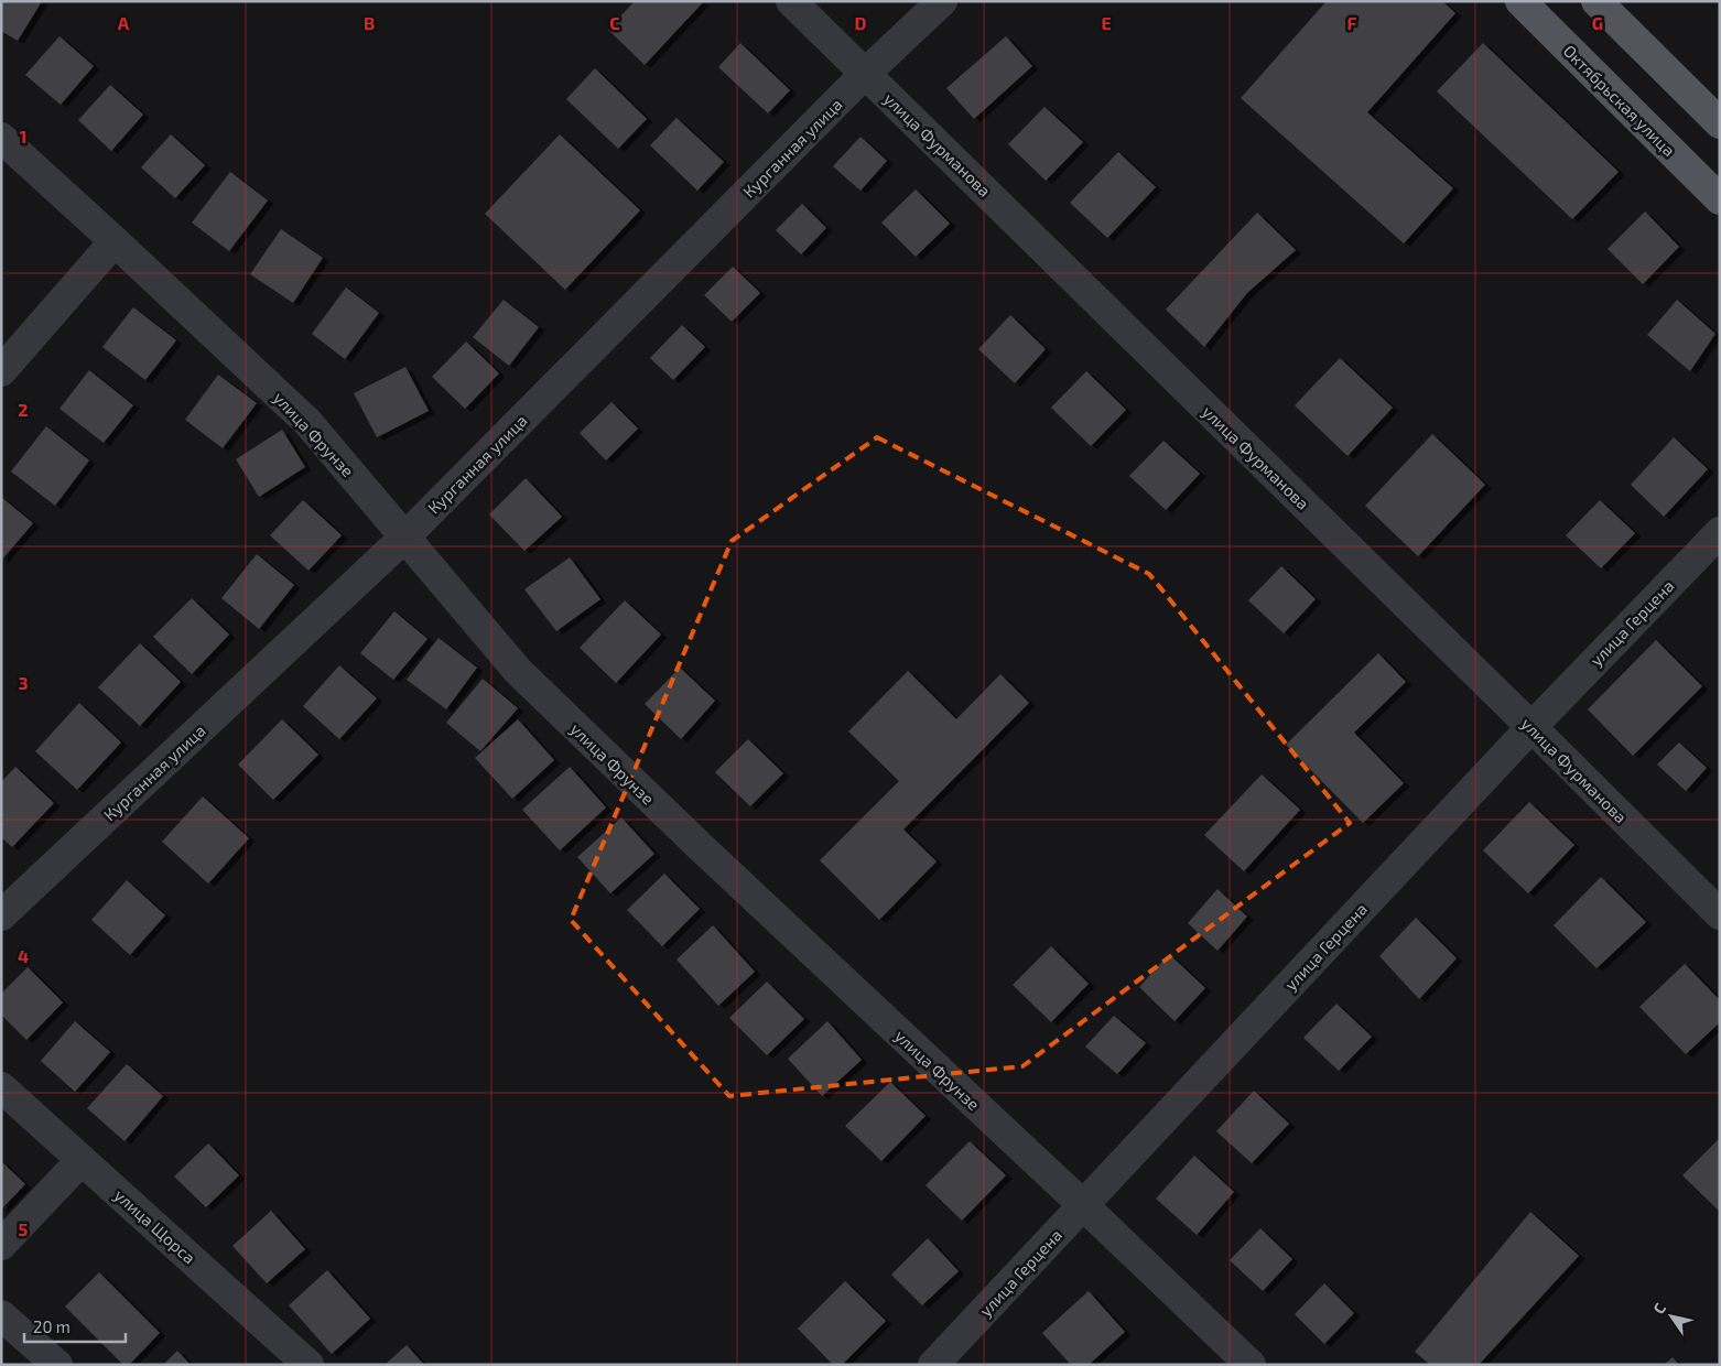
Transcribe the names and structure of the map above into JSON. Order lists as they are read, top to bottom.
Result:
{
  "streets": {
    "main road": ["Октябрьская улица"],
    "street": [
      "улица Фурманова",
      "Курганная улица",
      "улица Фрунзе",
      "улица Герцена",
      "улица Щорса"
    ]
  },
  "crossings": [
    ["улица Фурманова", "Курганная улица"],
    ["улица Фурманова", "улица Герцена"],
    ["Курганная улица", "улица Фрунзе"],
    ["улица Фрунзе", "улица Герцена"]
  ],
  "scale_bar": "20 m",
  "north": "top left",
  "grid": {
    "columns": [
      "A",
      "B",
      "C",
      "D",
      "E",
      "F",
      "G"
    ],
    "rows": [
      "1",
      "2",
      "3",
      "4",
      "5"
    ]
  }
}
